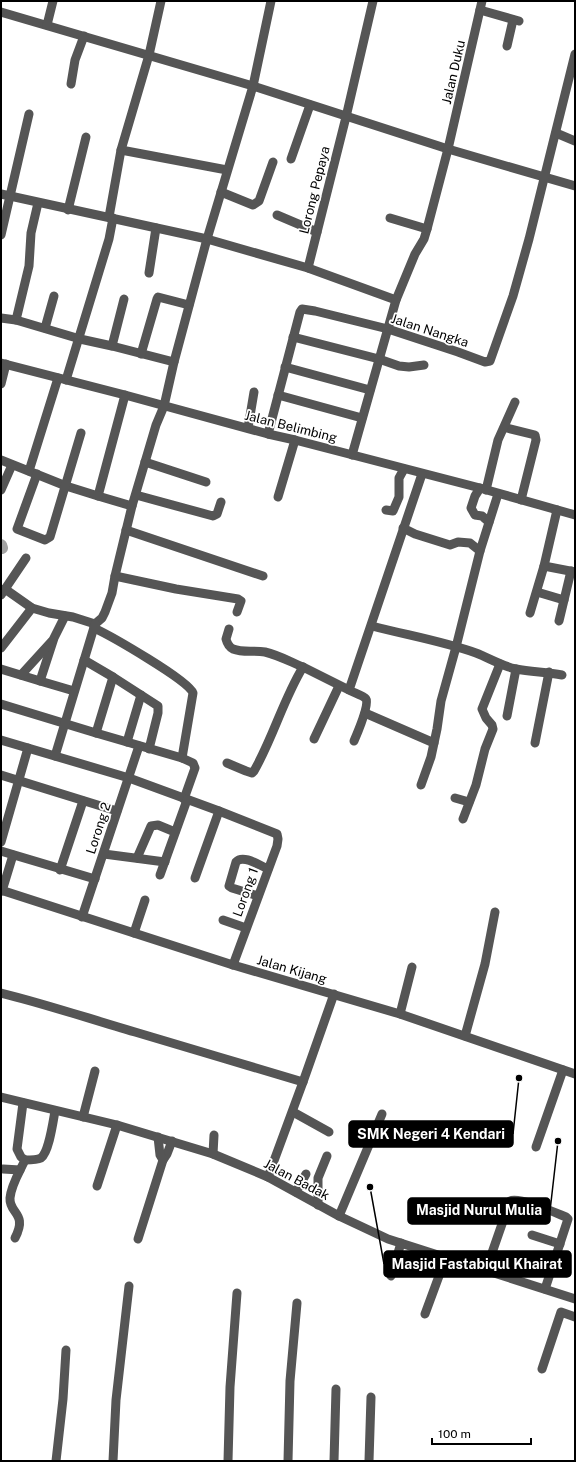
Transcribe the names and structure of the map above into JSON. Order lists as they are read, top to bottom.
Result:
{
  "streets": {
    "street": [
      "Jalan Duku",
      "Lorong Pepaya",
      "Jalan Nangka",
      "Jalan Belimbing",
      "Lorong 2",
      "Lorong 1",
      "Jalan Kijang",
      "Jalan Badak"
    ]
  },
  "crossings": [
    ["Jalan Duku", "Jalan Nangka"],
    ["Jalan Duku", "Jalan Belimbing"],
    ["Jalan Nangka", "Jalan Belimbing"],
    ["Lorong 2", "Jalan Kijang"],
    ["Lorong 1", "Jalan Kijang"]
  ],
  "places": ["SMK Negeri 4 Kendari", "Masjid Nurul Mulia", "Masjid Fastabiqul Khairat"],
  "scale_bar": "100 m"
}
